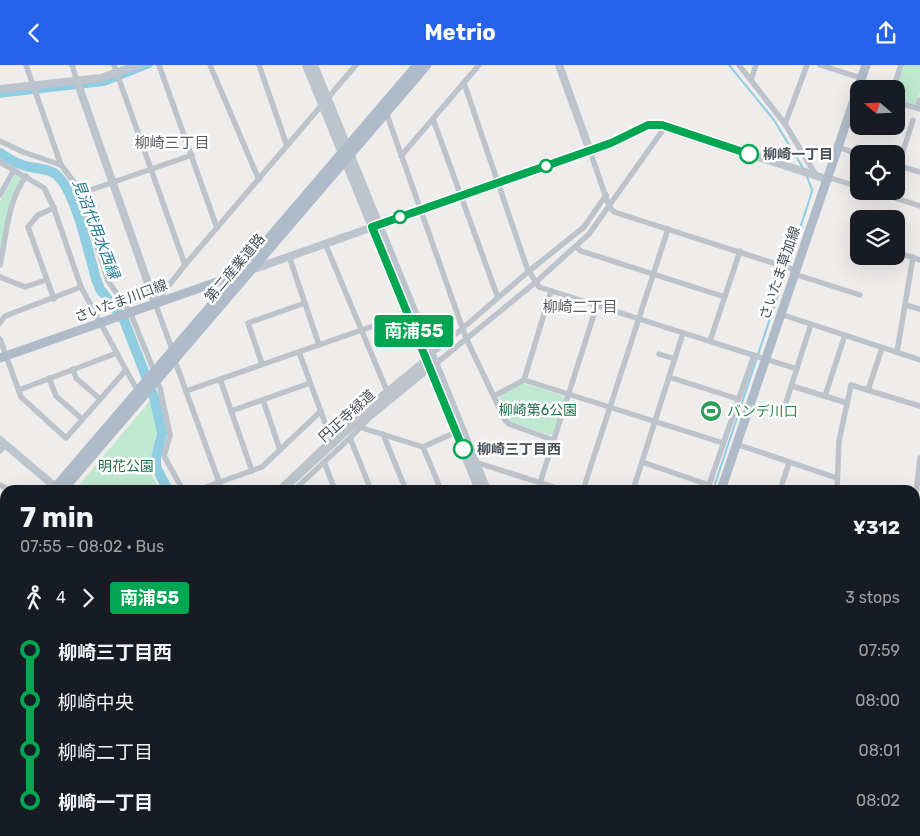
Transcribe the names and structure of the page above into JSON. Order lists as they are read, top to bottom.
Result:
{
  "streets": {
    "main road": ["第二産業道路", "さいたま草加線", "さいたま川口線"],
    "street": ["円正寺緑道"]
  },
  "crossings": [
    ["第二産業道路", "さいたま川口線"]
  ],
  "districts": ["柳崎三丁目", "柳崎二丁目"],
  "water": ["見沼代用水西縁"],
  "parks": ["柳崎第6公園", "明花公園"],
  "places": {
    "other": ["柳崎一丁目", "柳崎三丁目西"],
    "sports": ["バンデ川口"]
  },
  "lines": ["bus line 南浦55"],
  "north": "left",
  "page": {
    "header": "Metrio",
    "on_map": "南浦55",
    "heading": ["7 min", "07:55 – 08:02 · Bus", "¥312"],
    "legs": ["4", "南浦55", "3 stops"],
    "list": [
      {
        "name": "柳崎三丁目西",
        "value": "07:59"
      },
      {
        "name": "柳崎中央",
        "value": "08:00"
      },
      {
        "name": "柳崎二丁目",
        "value": "08:01"
      },
      {
        "name": "柳崎一丁目",
        "value": "08:02"
      }
    ]
  }
}
